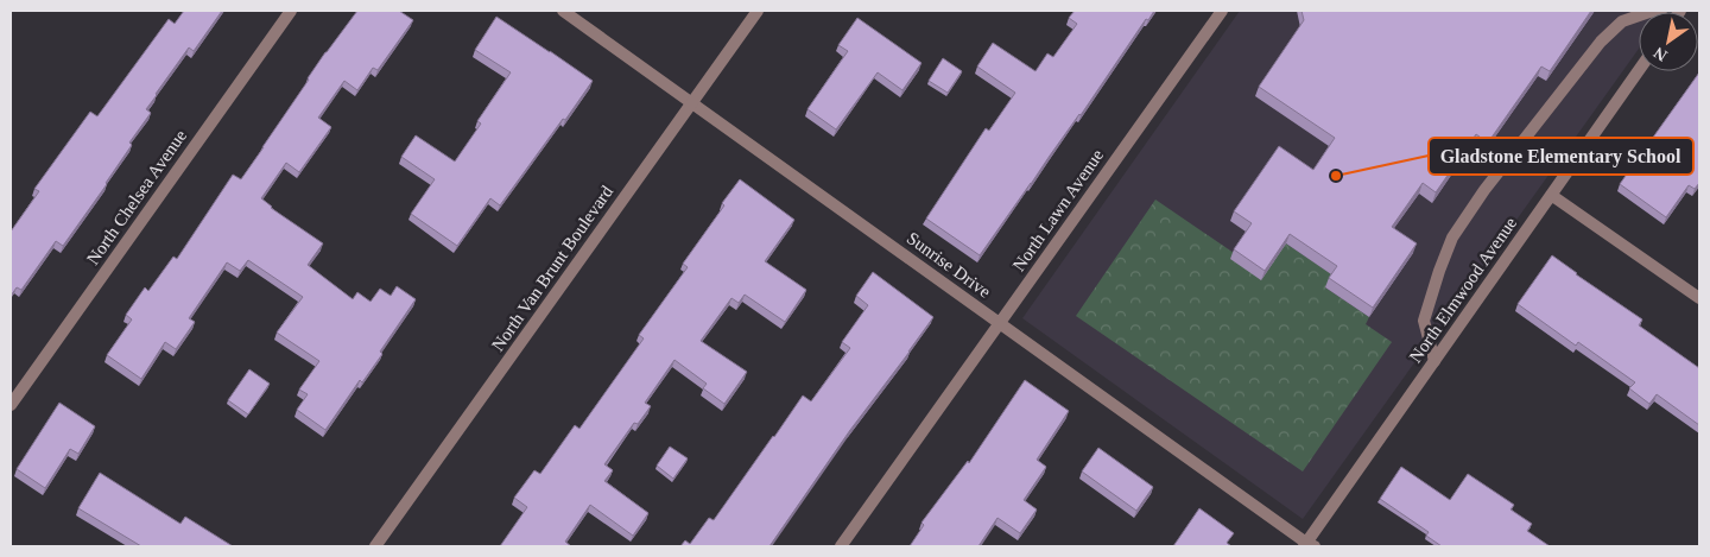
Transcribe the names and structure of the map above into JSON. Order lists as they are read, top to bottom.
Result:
{
  "streets": {
    "street": [
      "North Chelsea Avenue",
      "North Lawn Avenue",
      "Sunrise Drive",
      "North Van Brunt Boulevard",
      "North Elmwood Avenue"
    ]
  },
  "crossings": [
    ["North Lawn Avenue", "Sunrise Drive"],
    ["Sunrise Drive", "North Van Brunt Boulevard"],
    ["Sunrise Drive", "North Elmwood Avenue"]
  ],
  "places": ["Gladstone Elementary School"],
  "north": "bottom left"
}
